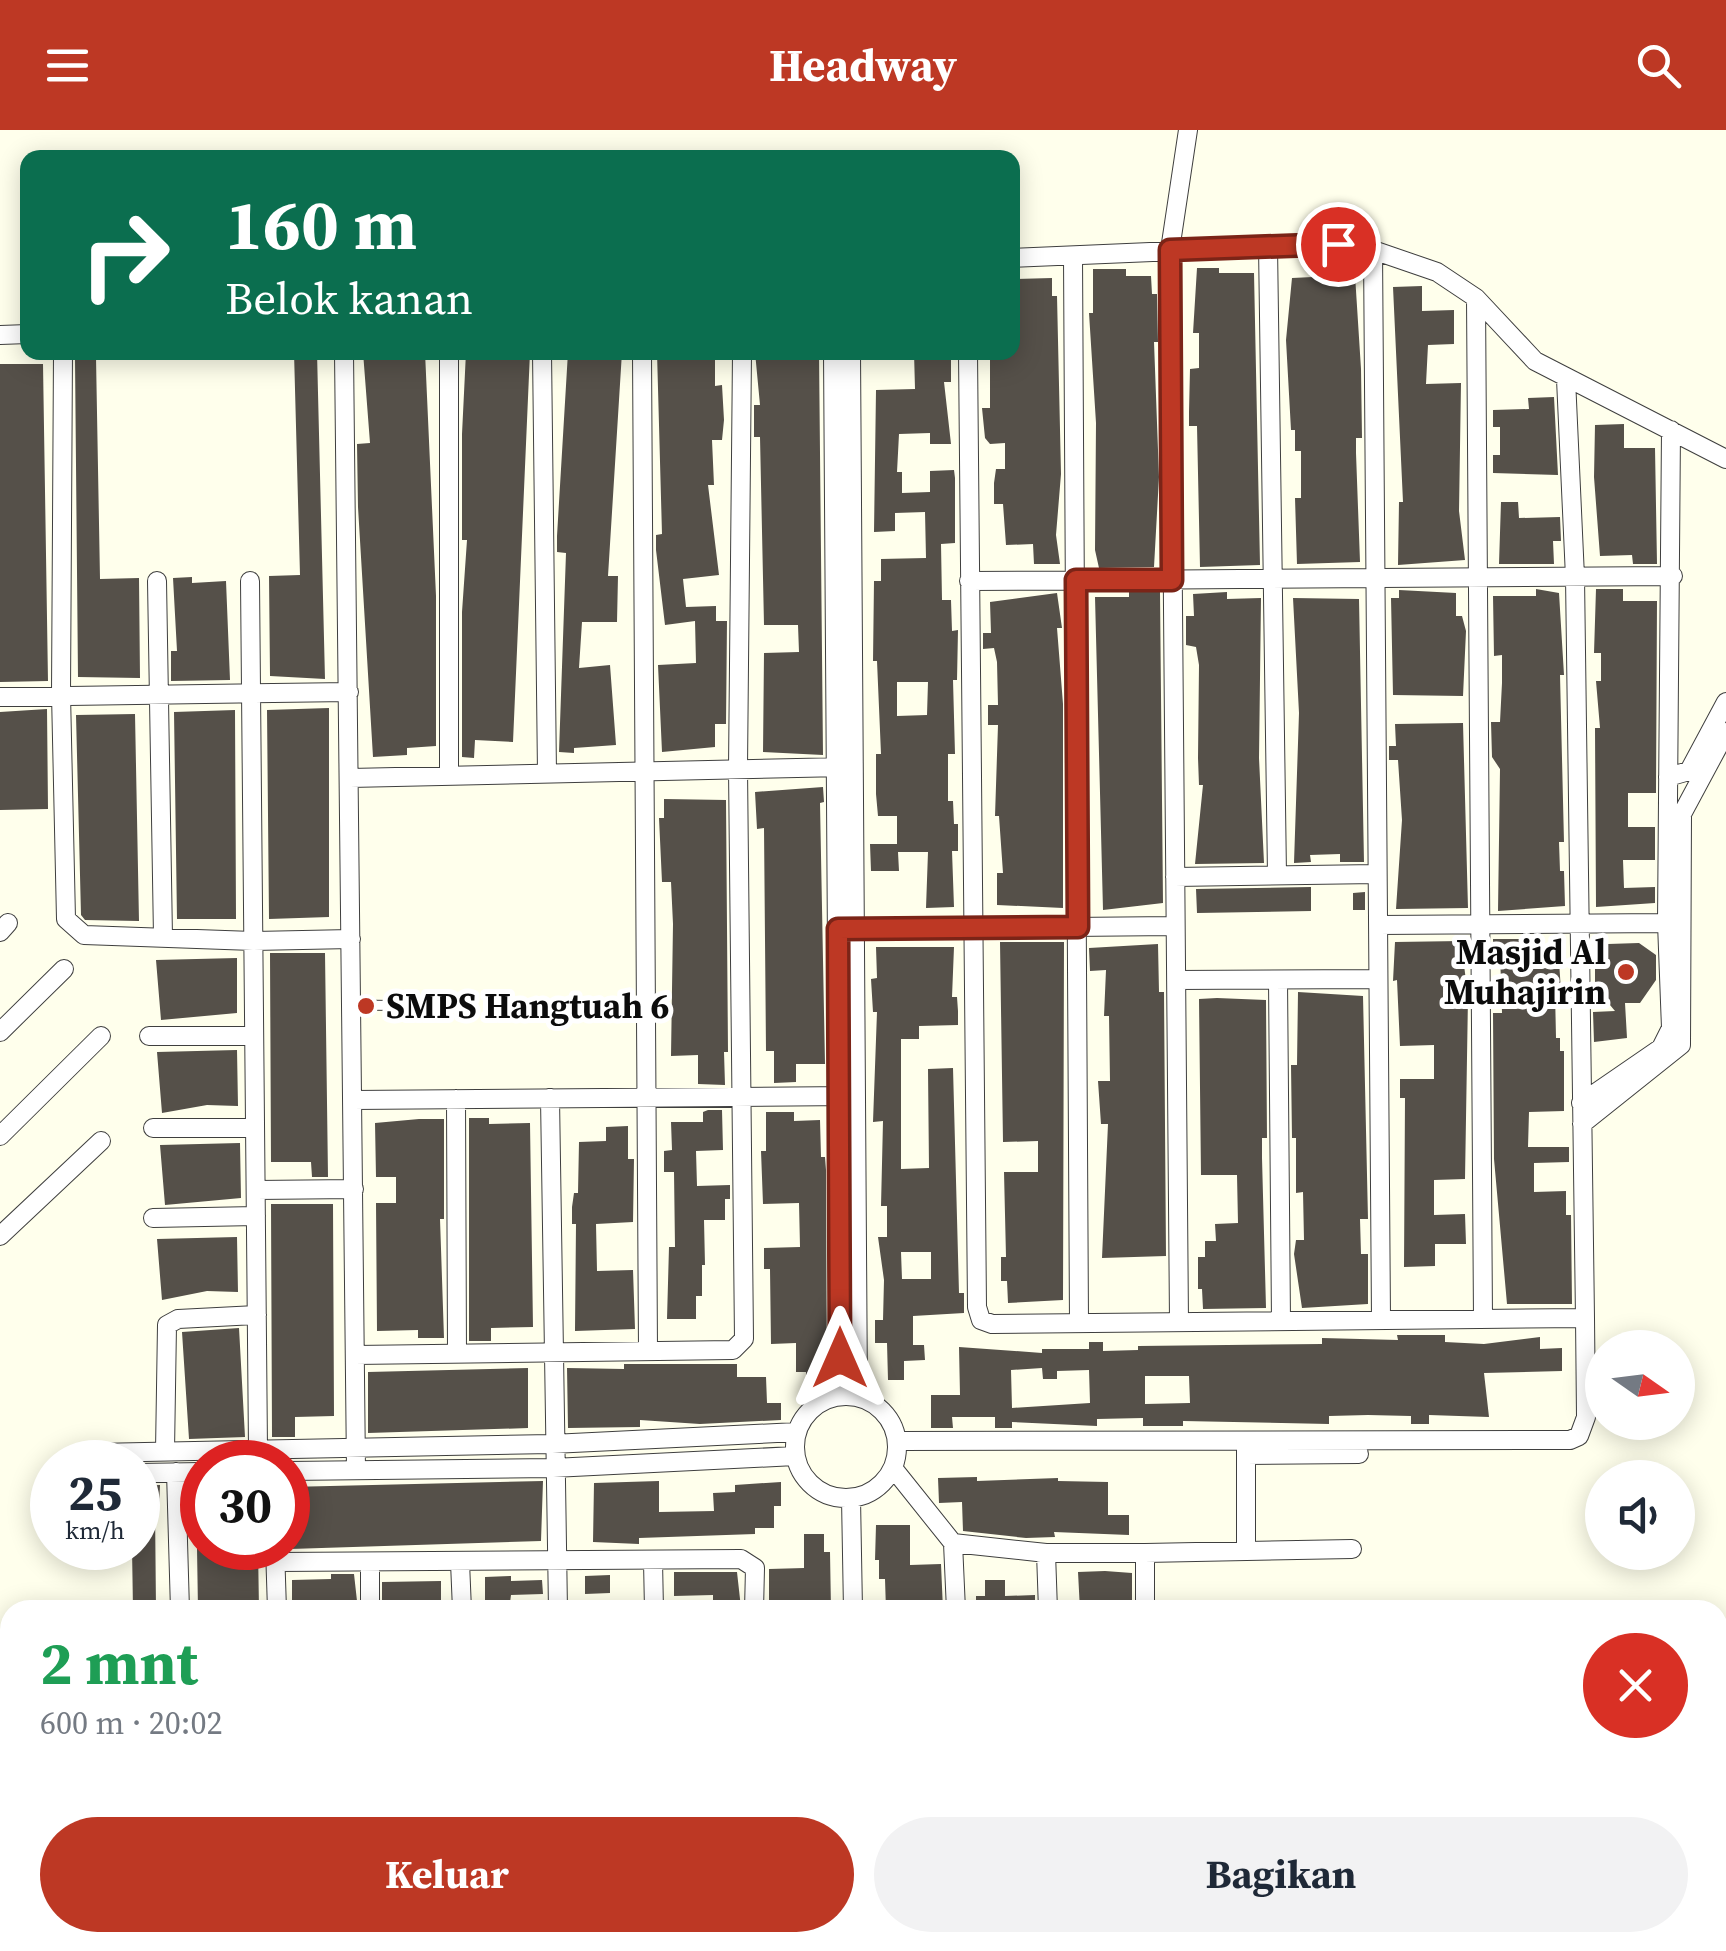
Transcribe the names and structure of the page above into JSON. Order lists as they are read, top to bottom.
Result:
{
  "places": ["Masjid Al Muhajirin", "SMPS Hangtuah 6"],
  "north": "right",
  "page": {
    "header": "Headway",
    "turn": ["160 m", "Belok kanan"],
    "speed": "25 km/h",
    "limit": "30",
    "heading": ["2 mnt", "600 m · 20:02"],
    "buttons": ["Keluar", "Bagikan"]
  }
}
